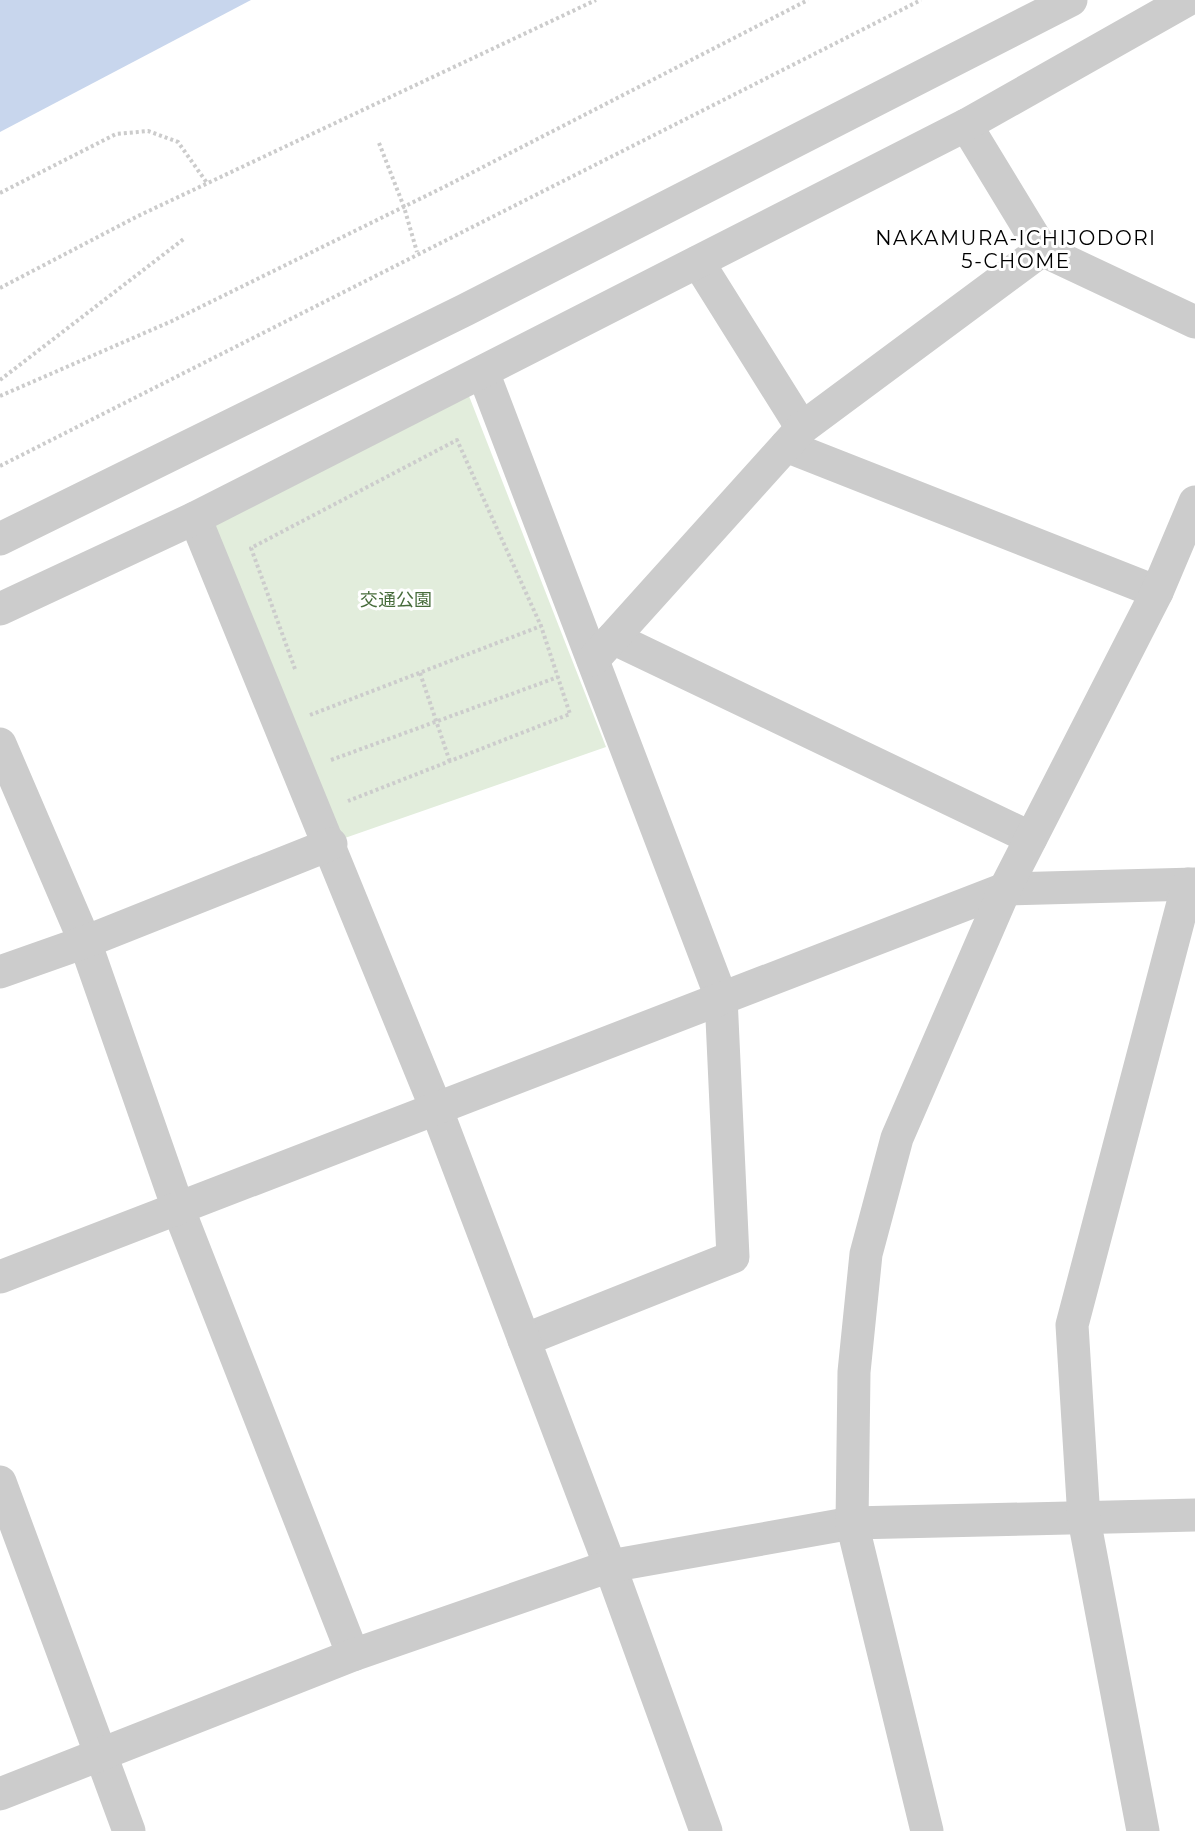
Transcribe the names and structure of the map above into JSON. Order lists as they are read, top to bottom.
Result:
{
  "districts": ["NAKAMURA-ICHIJODORI 5-CHOME"],
  "parks": ["交通公園"]
}
